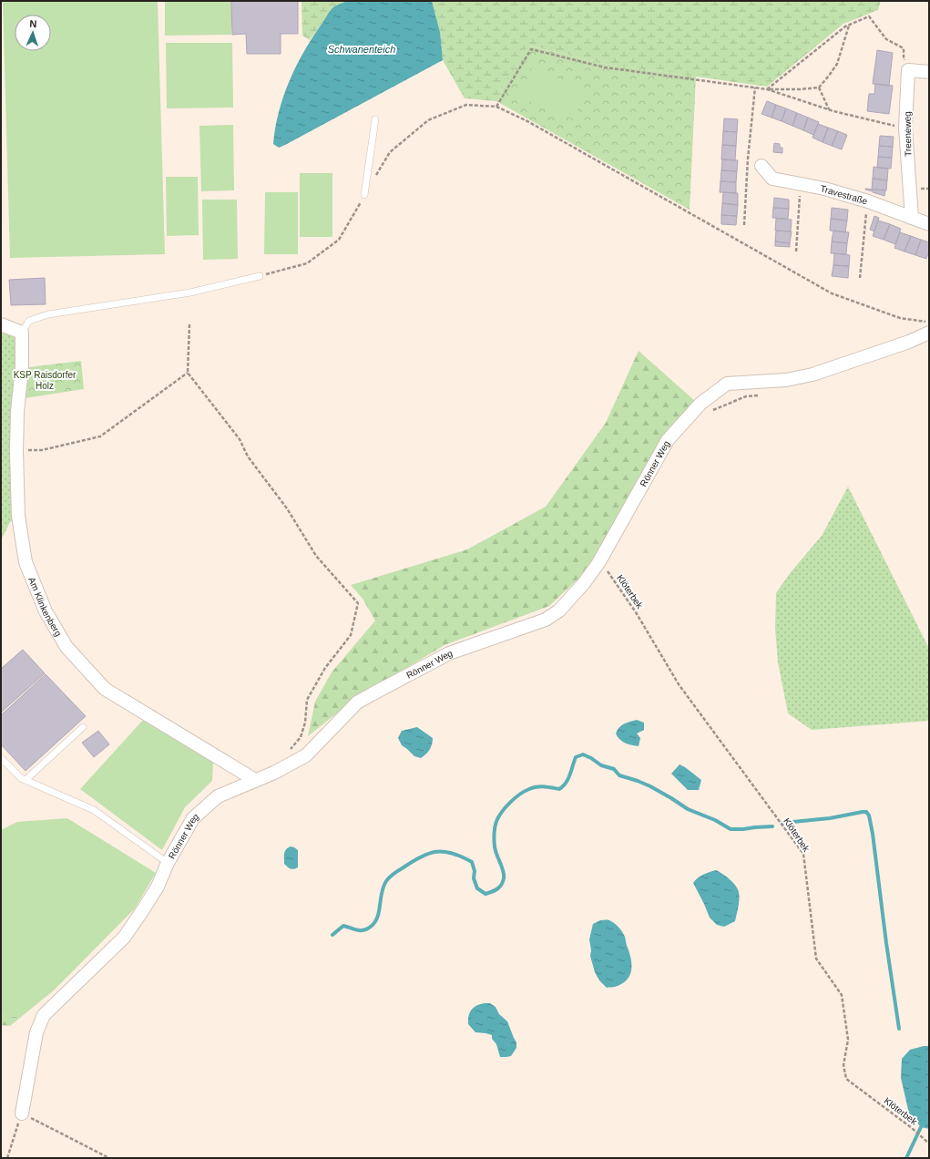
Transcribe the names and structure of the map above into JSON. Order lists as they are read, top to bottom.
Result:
{
  "streets": {
    "street": [
      "Treeneweg",
      "Travestraße",
      "Rönner Weg",
      "Am Klinkenberg"
    ],
    "path": ["Klöterbek"]
  },
  "crossings": [
    ["Treeneweg", "Travestraße"],
    ["Rönner Weg", "Klöterbek"],
    ["Rönner Weg", "Am Klinkenberg"]
  ],
  "water": ["Schwanenteich"],
  "parks": ["KSP Raisdorfer Holz"],
  "north": "top"
}
